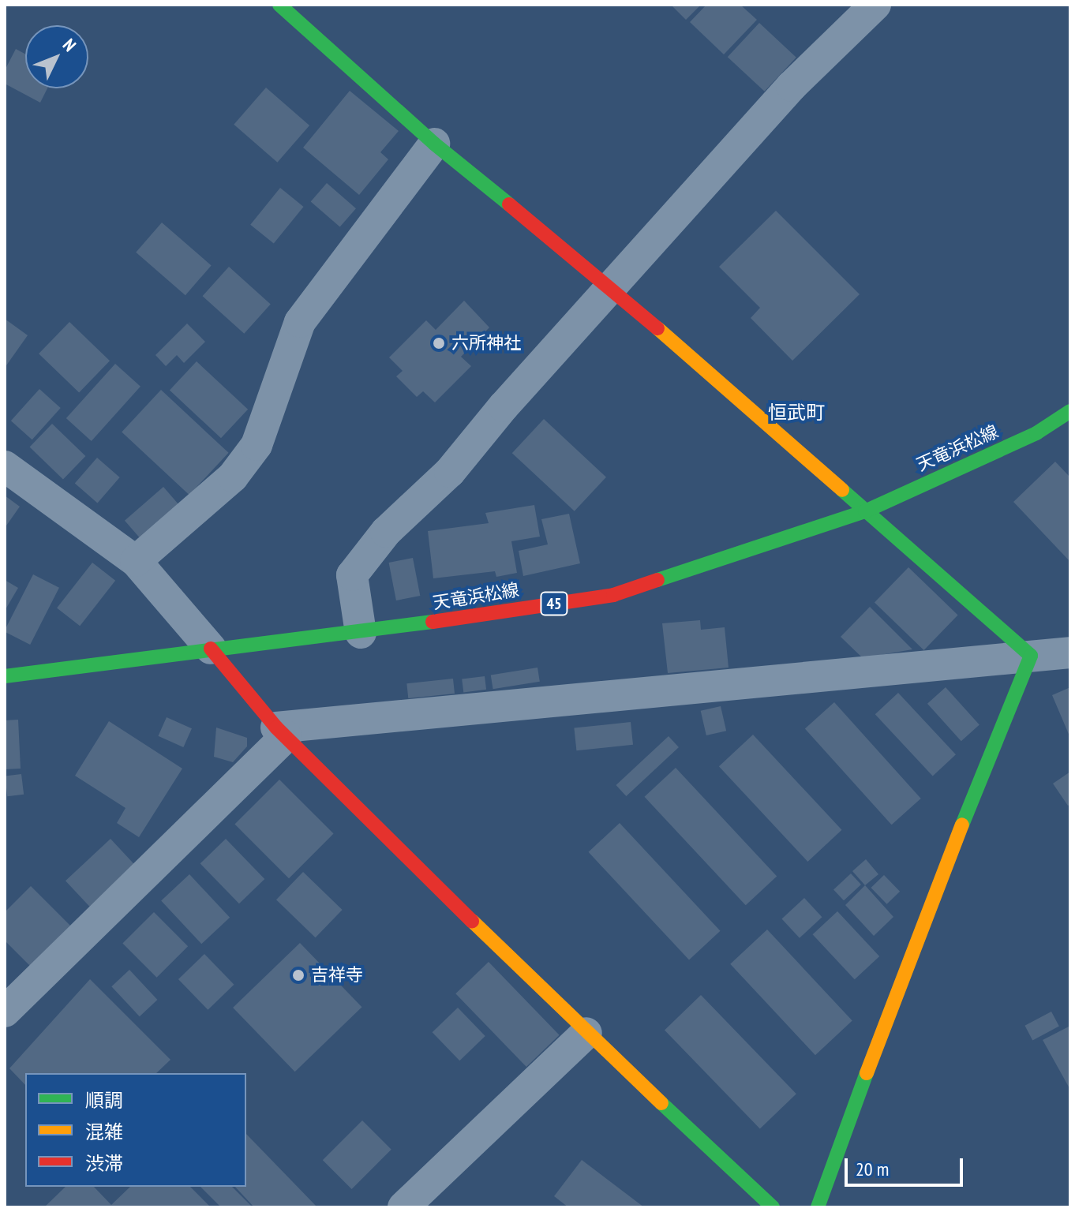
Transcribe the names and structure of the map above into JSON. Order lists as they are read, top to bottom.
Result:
{
  "streets": {
    "street": ["天竜浜松線", "45"]
  },
  "districts": ["恒武町"],
  "places": ["六所神社", "吉祥寺"],
  "legend": ["順調", "混雑", "渋滞"],
  "scale_bar": "20 m",
  "north": "top right"
}
